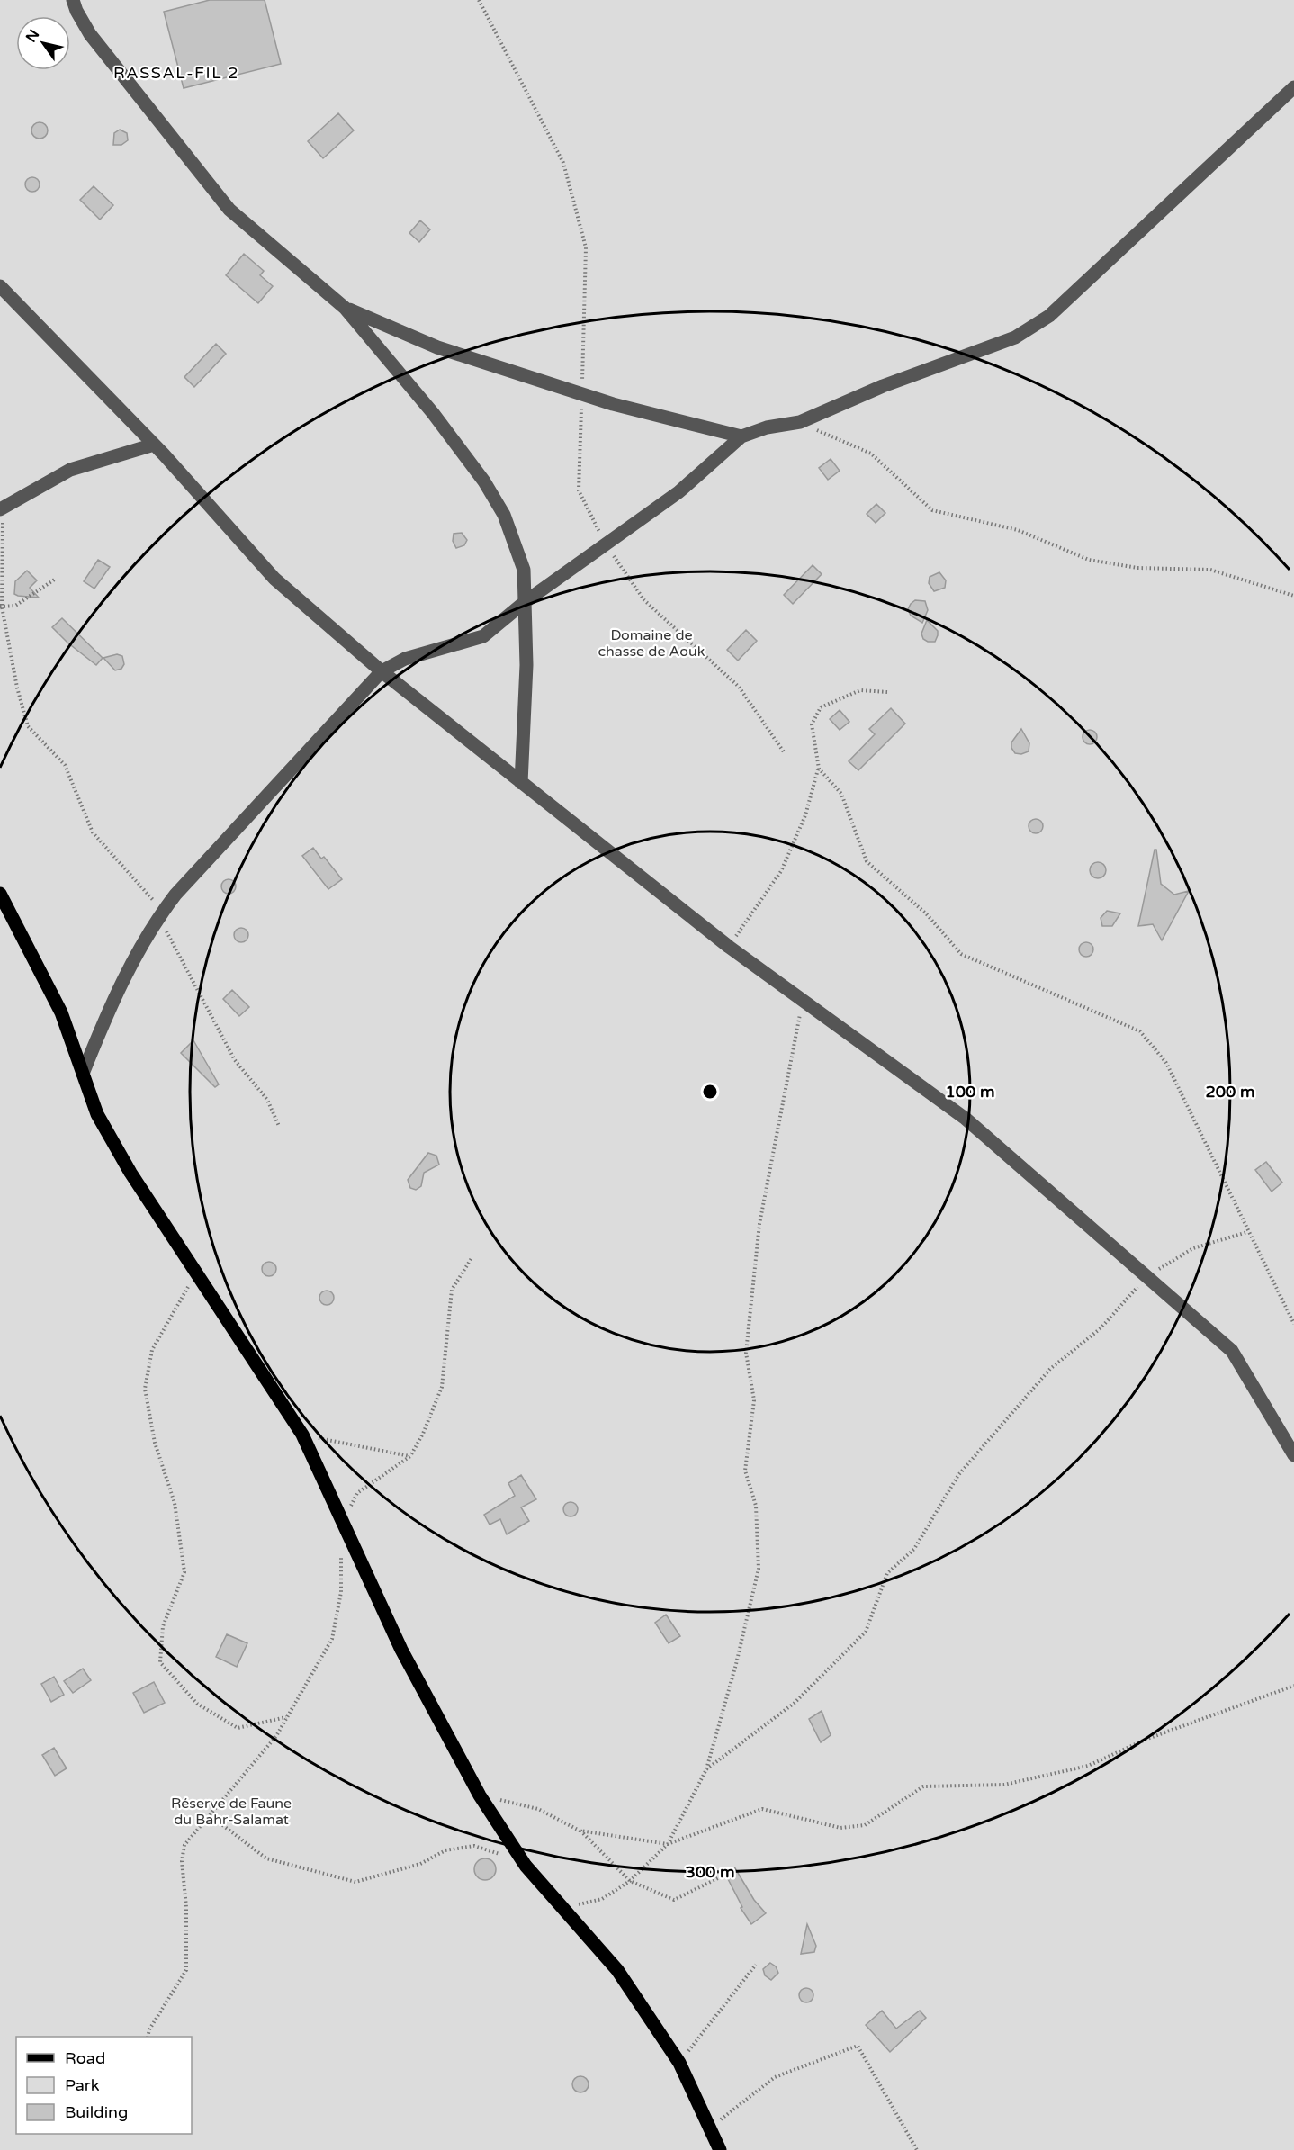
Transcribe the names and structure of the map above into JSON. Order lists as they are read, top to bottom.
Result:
{
  "districts": ["RASSAL-FIL 2"],
  "parks": ["Domaine de chasse de Aouk", "Réserve de Faune du Bahr-Salamat"],
  "legend": ["Road", "Park", "Building"],
  "north": "top left",
  "rings": ["100 m", "200 m", "300 m"]
}
